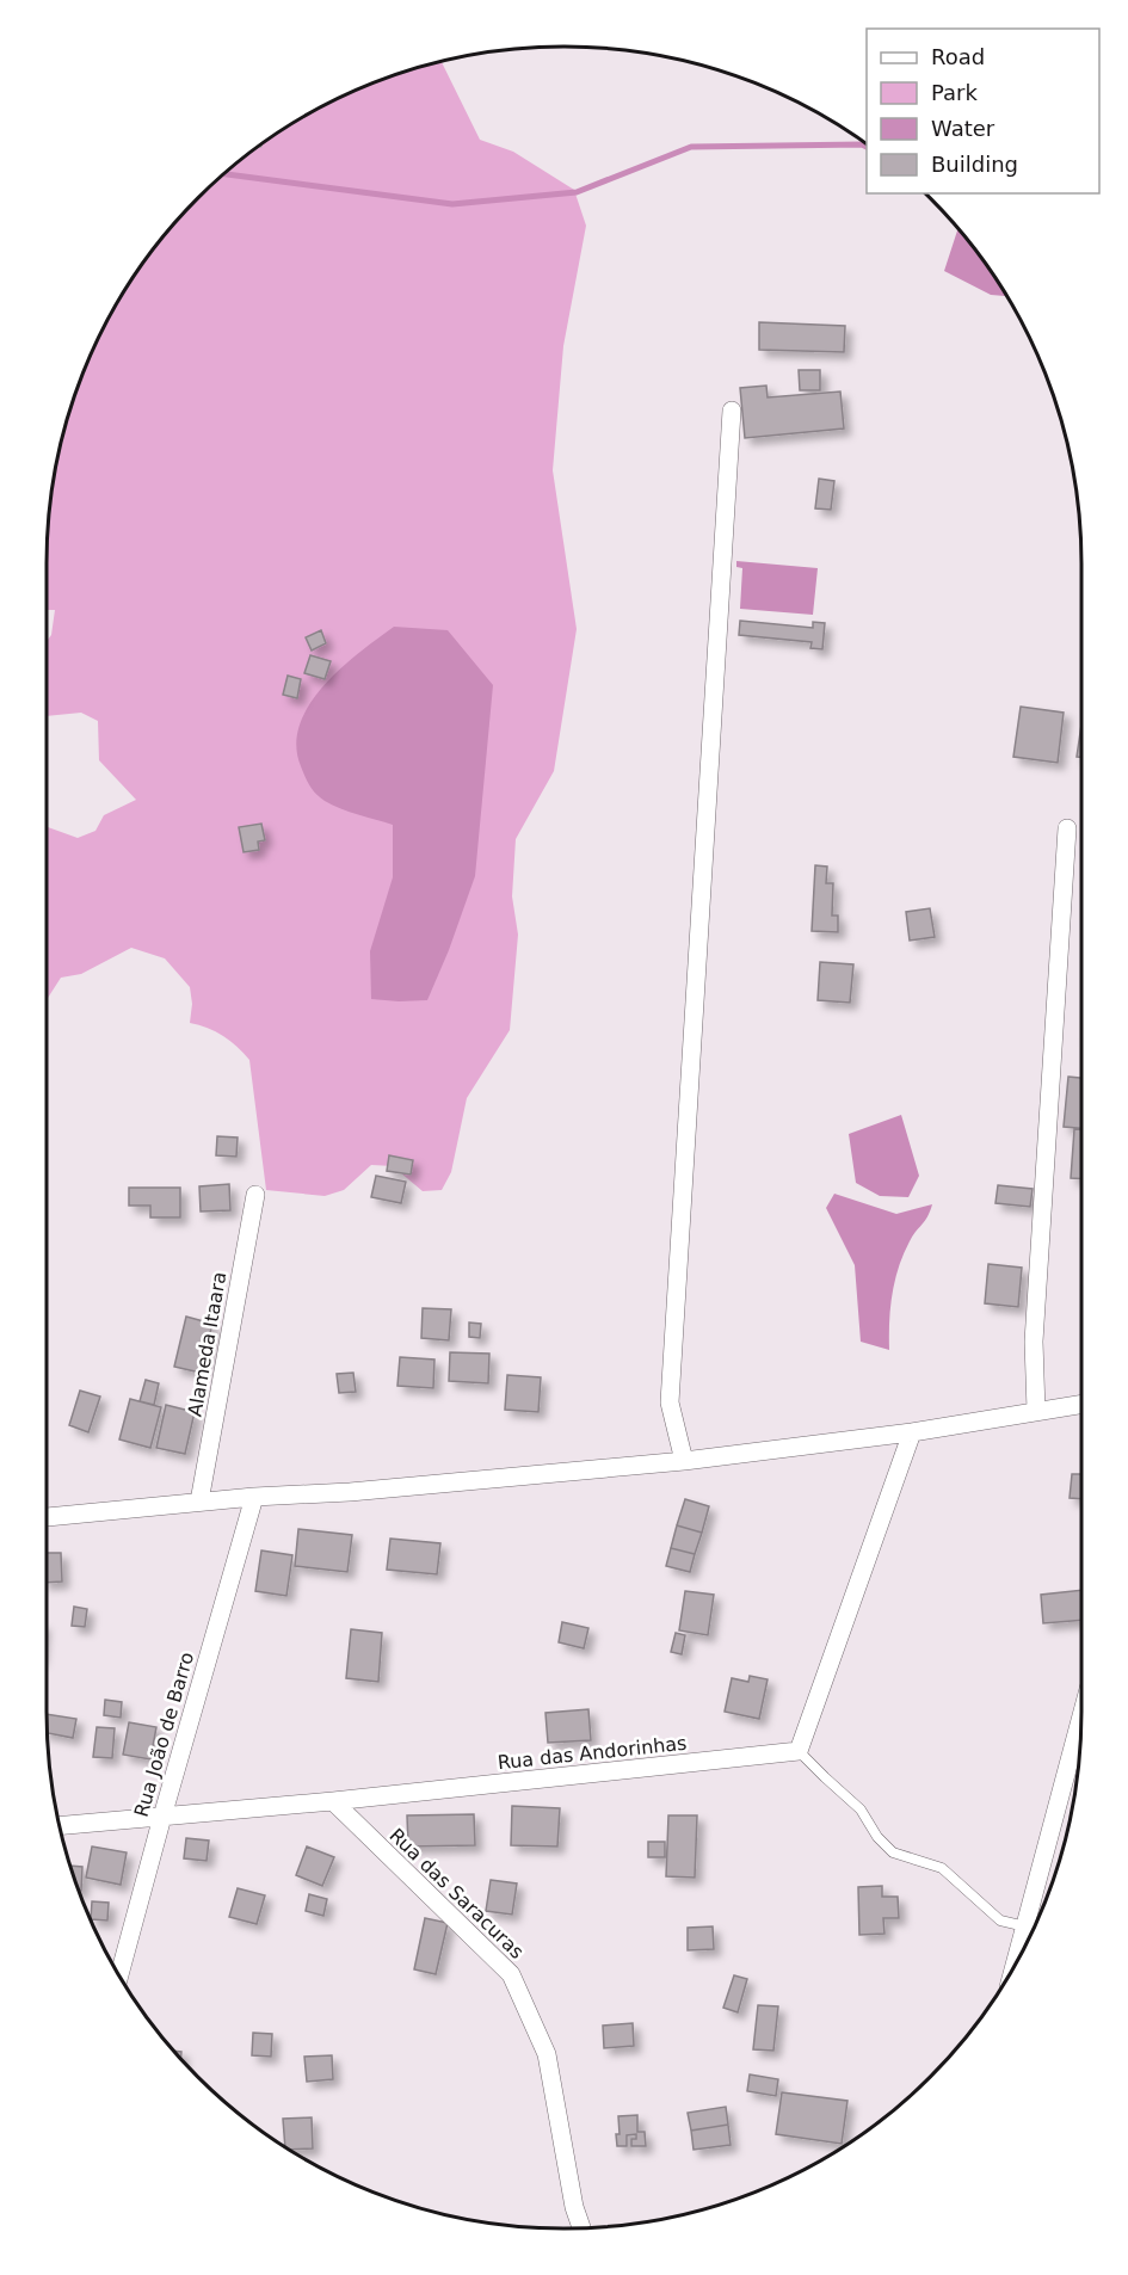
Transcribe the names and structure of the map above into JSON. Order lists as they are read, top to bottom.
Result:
{
  "streets": {
    "street": [
      "Alameda Itaara",
      "Rua João de Barro",
      "Rua das Andorinhas",
      "Rua das Saracuras"
    ]
  },
  "crossings": [
    ["Rua João de Barro", "Rua das Andorinhas"],
    ["Rua das Andorinhas", "Rua das Saracuras"]
  ],
  "legend": [
    "Road",
    "Park",
    "Water",
    "Building"
  ]
}
